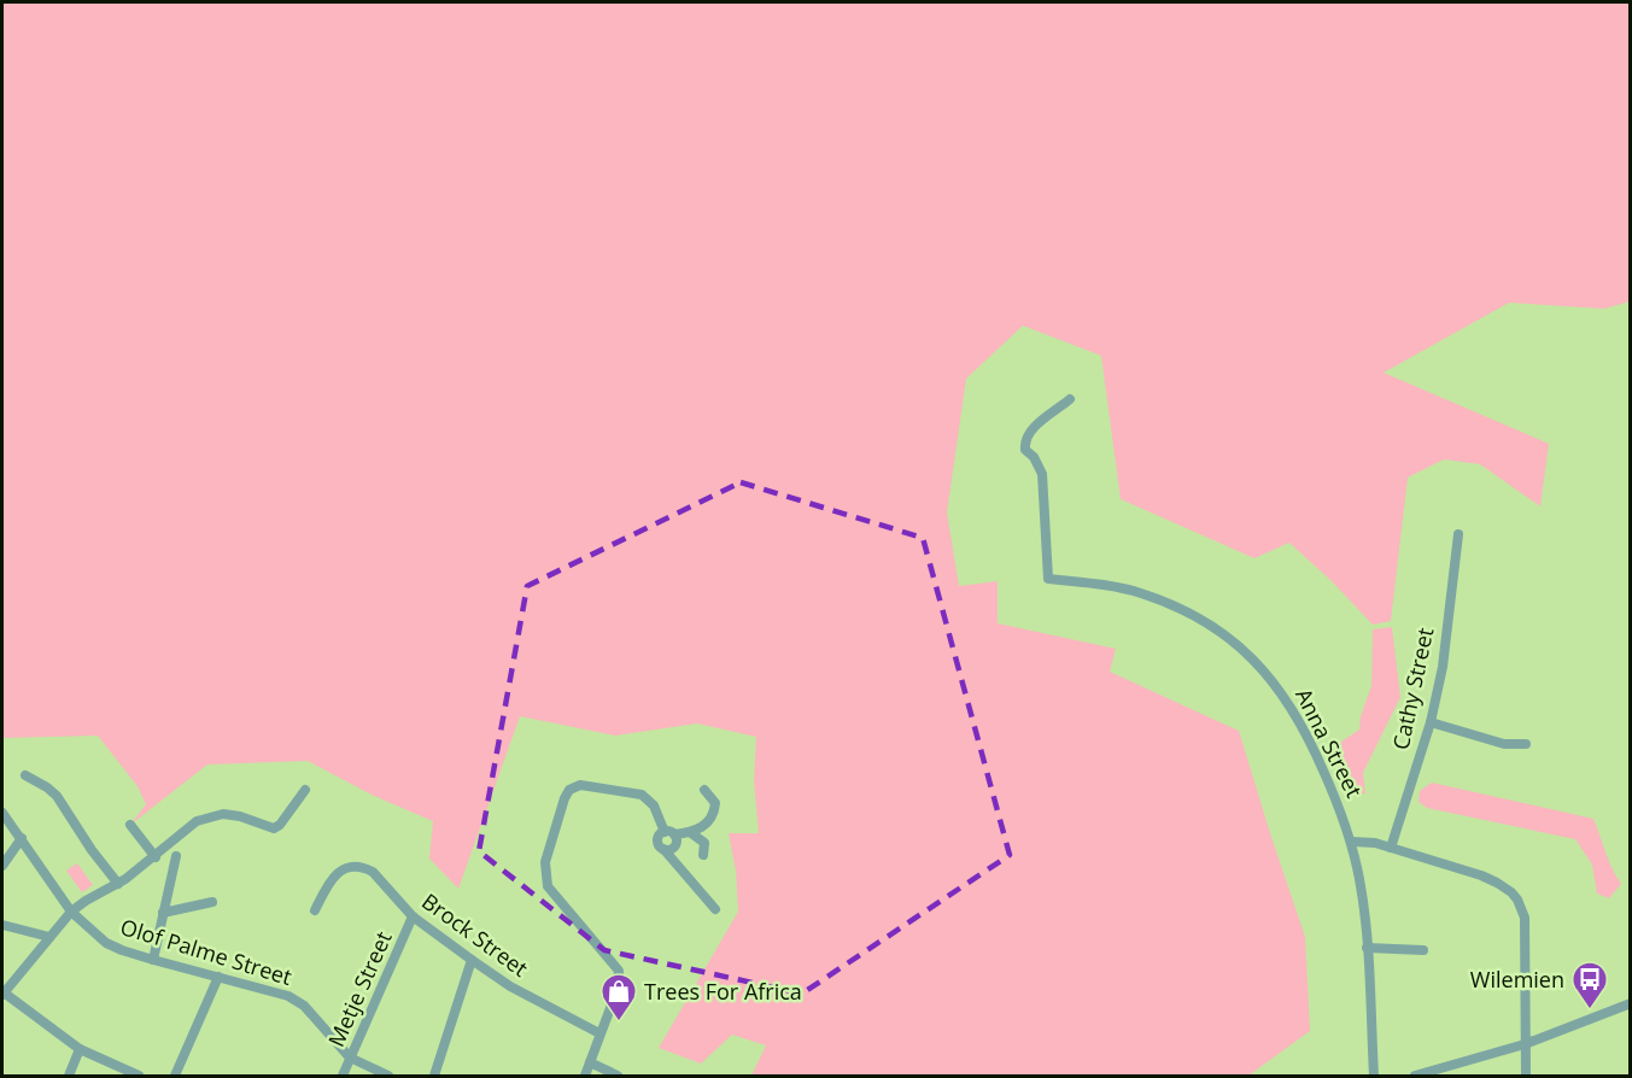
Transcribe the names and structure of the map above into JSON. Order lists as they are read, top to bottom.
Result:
{
  "streets": {
    "street": [
      "Cathy Street",
      "Anna Street",
      "Brock Street",
      "Olof Palme Street",
      "Metje Street"
    ]
  },
  "crossings": [
    ["Brock Street", "Metje Street"],
    ["Olof Palme Street", "Metje Street"]
  ],
  "places": {
    "bus stop": ["Wilemien"],
    "shop": ["Trees For Africa"]
  }
}
